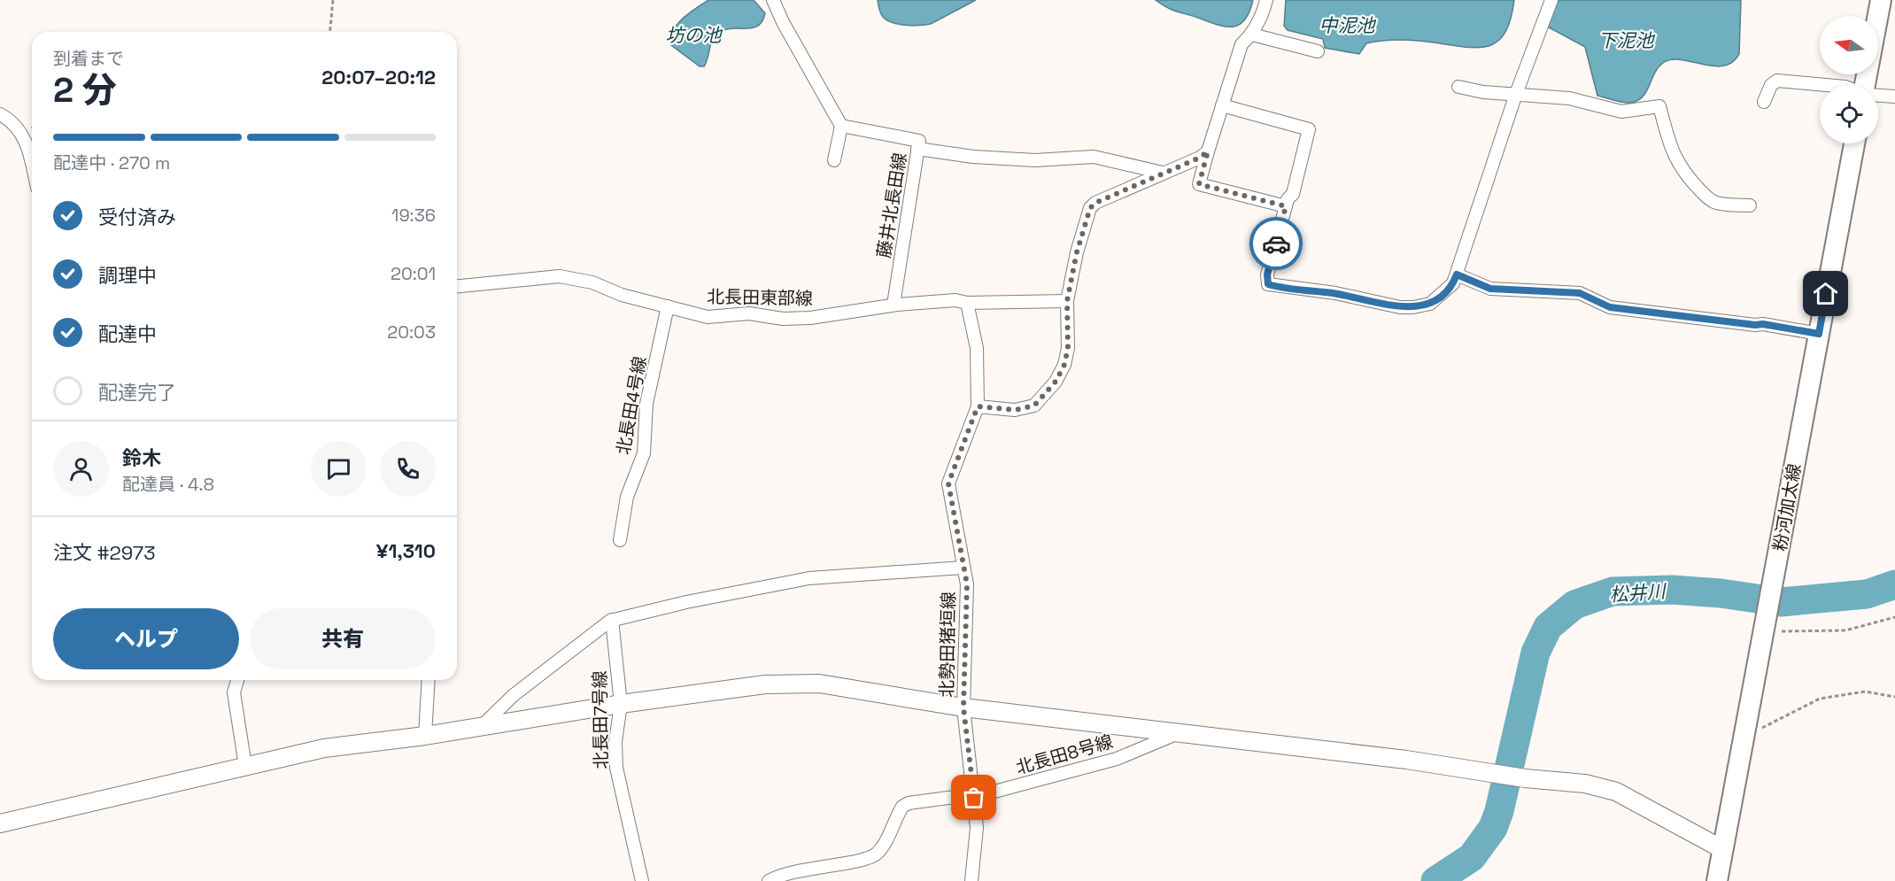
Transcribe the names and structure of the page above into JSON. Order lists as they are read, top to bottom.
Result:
{
  "streets": {
    "main road": ["粉河加太線"],
    "street": [
      "藤井北長田線",
      "北長田東部線",
      "北長田4号線",
      "北勢田猪垣線",
      "北長田7号線",
      "北長田8号線"
    ]
  },
  "crossings": [
    ["藤井北長田線", "北長田東部線"],
    ["北長田東部線", "北長田4号線"],
    ["北勢田猪垣線", "北長田8号線"]
  ],
  "water": [
    "中泥池",
    "坊の池",
    "下泥池",
    "松井川"
  ],
  "north": "left",
  "page": {
    "heading": ["2 分", "到着まで", "20:07–20:12"],
    "panel": [
      "鈴木",
      "配達員 · 4.8",
      "注文 #2973",
      "¥1,310"
    ],
    "bar": "配達中 · 270 m",
    "list": [
      ["受付済み", "19:36"],
      ["調理中", "20:01"],
      ["配達中", "20:03"],
      "配達完了"
    ],
    "buttons": ["ヘルプ", "共有"]
  }
}
